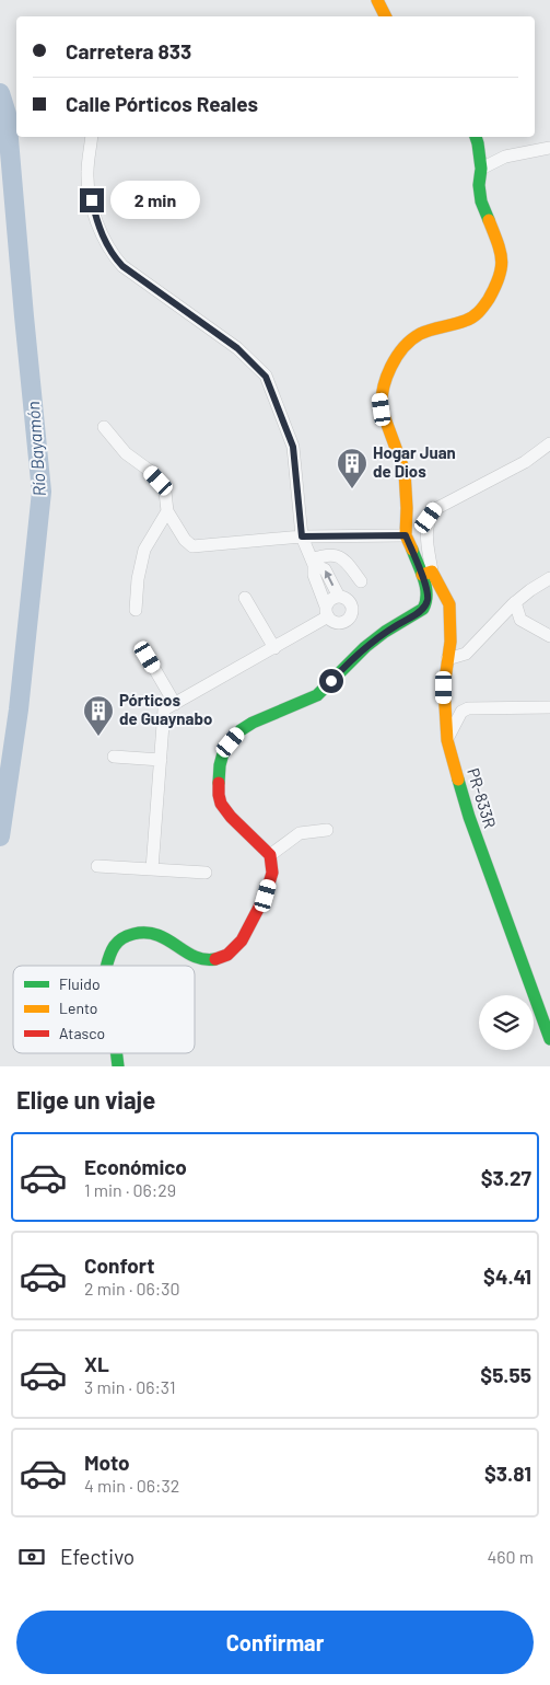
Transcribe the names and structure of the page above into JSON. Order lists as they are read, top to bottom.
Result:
{
  "streets": {
    "street": ["PR-833R"]
  },
  "water": ["Río Bayamón"],
  "places": {
    "building": ["Hogar Juan de Dios", "Pórticos de Guaynabo"]
  },
  "legend": ["Fluido", "Lento", "Atasco"],
  "page": {
    "banner": ["Carretera 833", "Calle Pórticos Reales"],
    "bubble": "2 min",
    "heading": "Elige un viaje",
    "list": [
      {
        "name": "Económico",
        "note": "1 min · 06:29",
        "value": "$3.27"
      },
      {
        "name": "Confort",
        "note": "2 min · 06:30",
        "value": "$4.41"
      },
      {
        "name": "XL",
        "note": "3 min · 06:31",
        "value": "$5.55"
      },
      {
        "name": "Moto",
        "note": "4 min · 06:32",
        "value": "$3.81"
      }
    ],
    "pay": ["Efectivo", "460 m"],
    "buttons": "Confirmar"
  }
}
